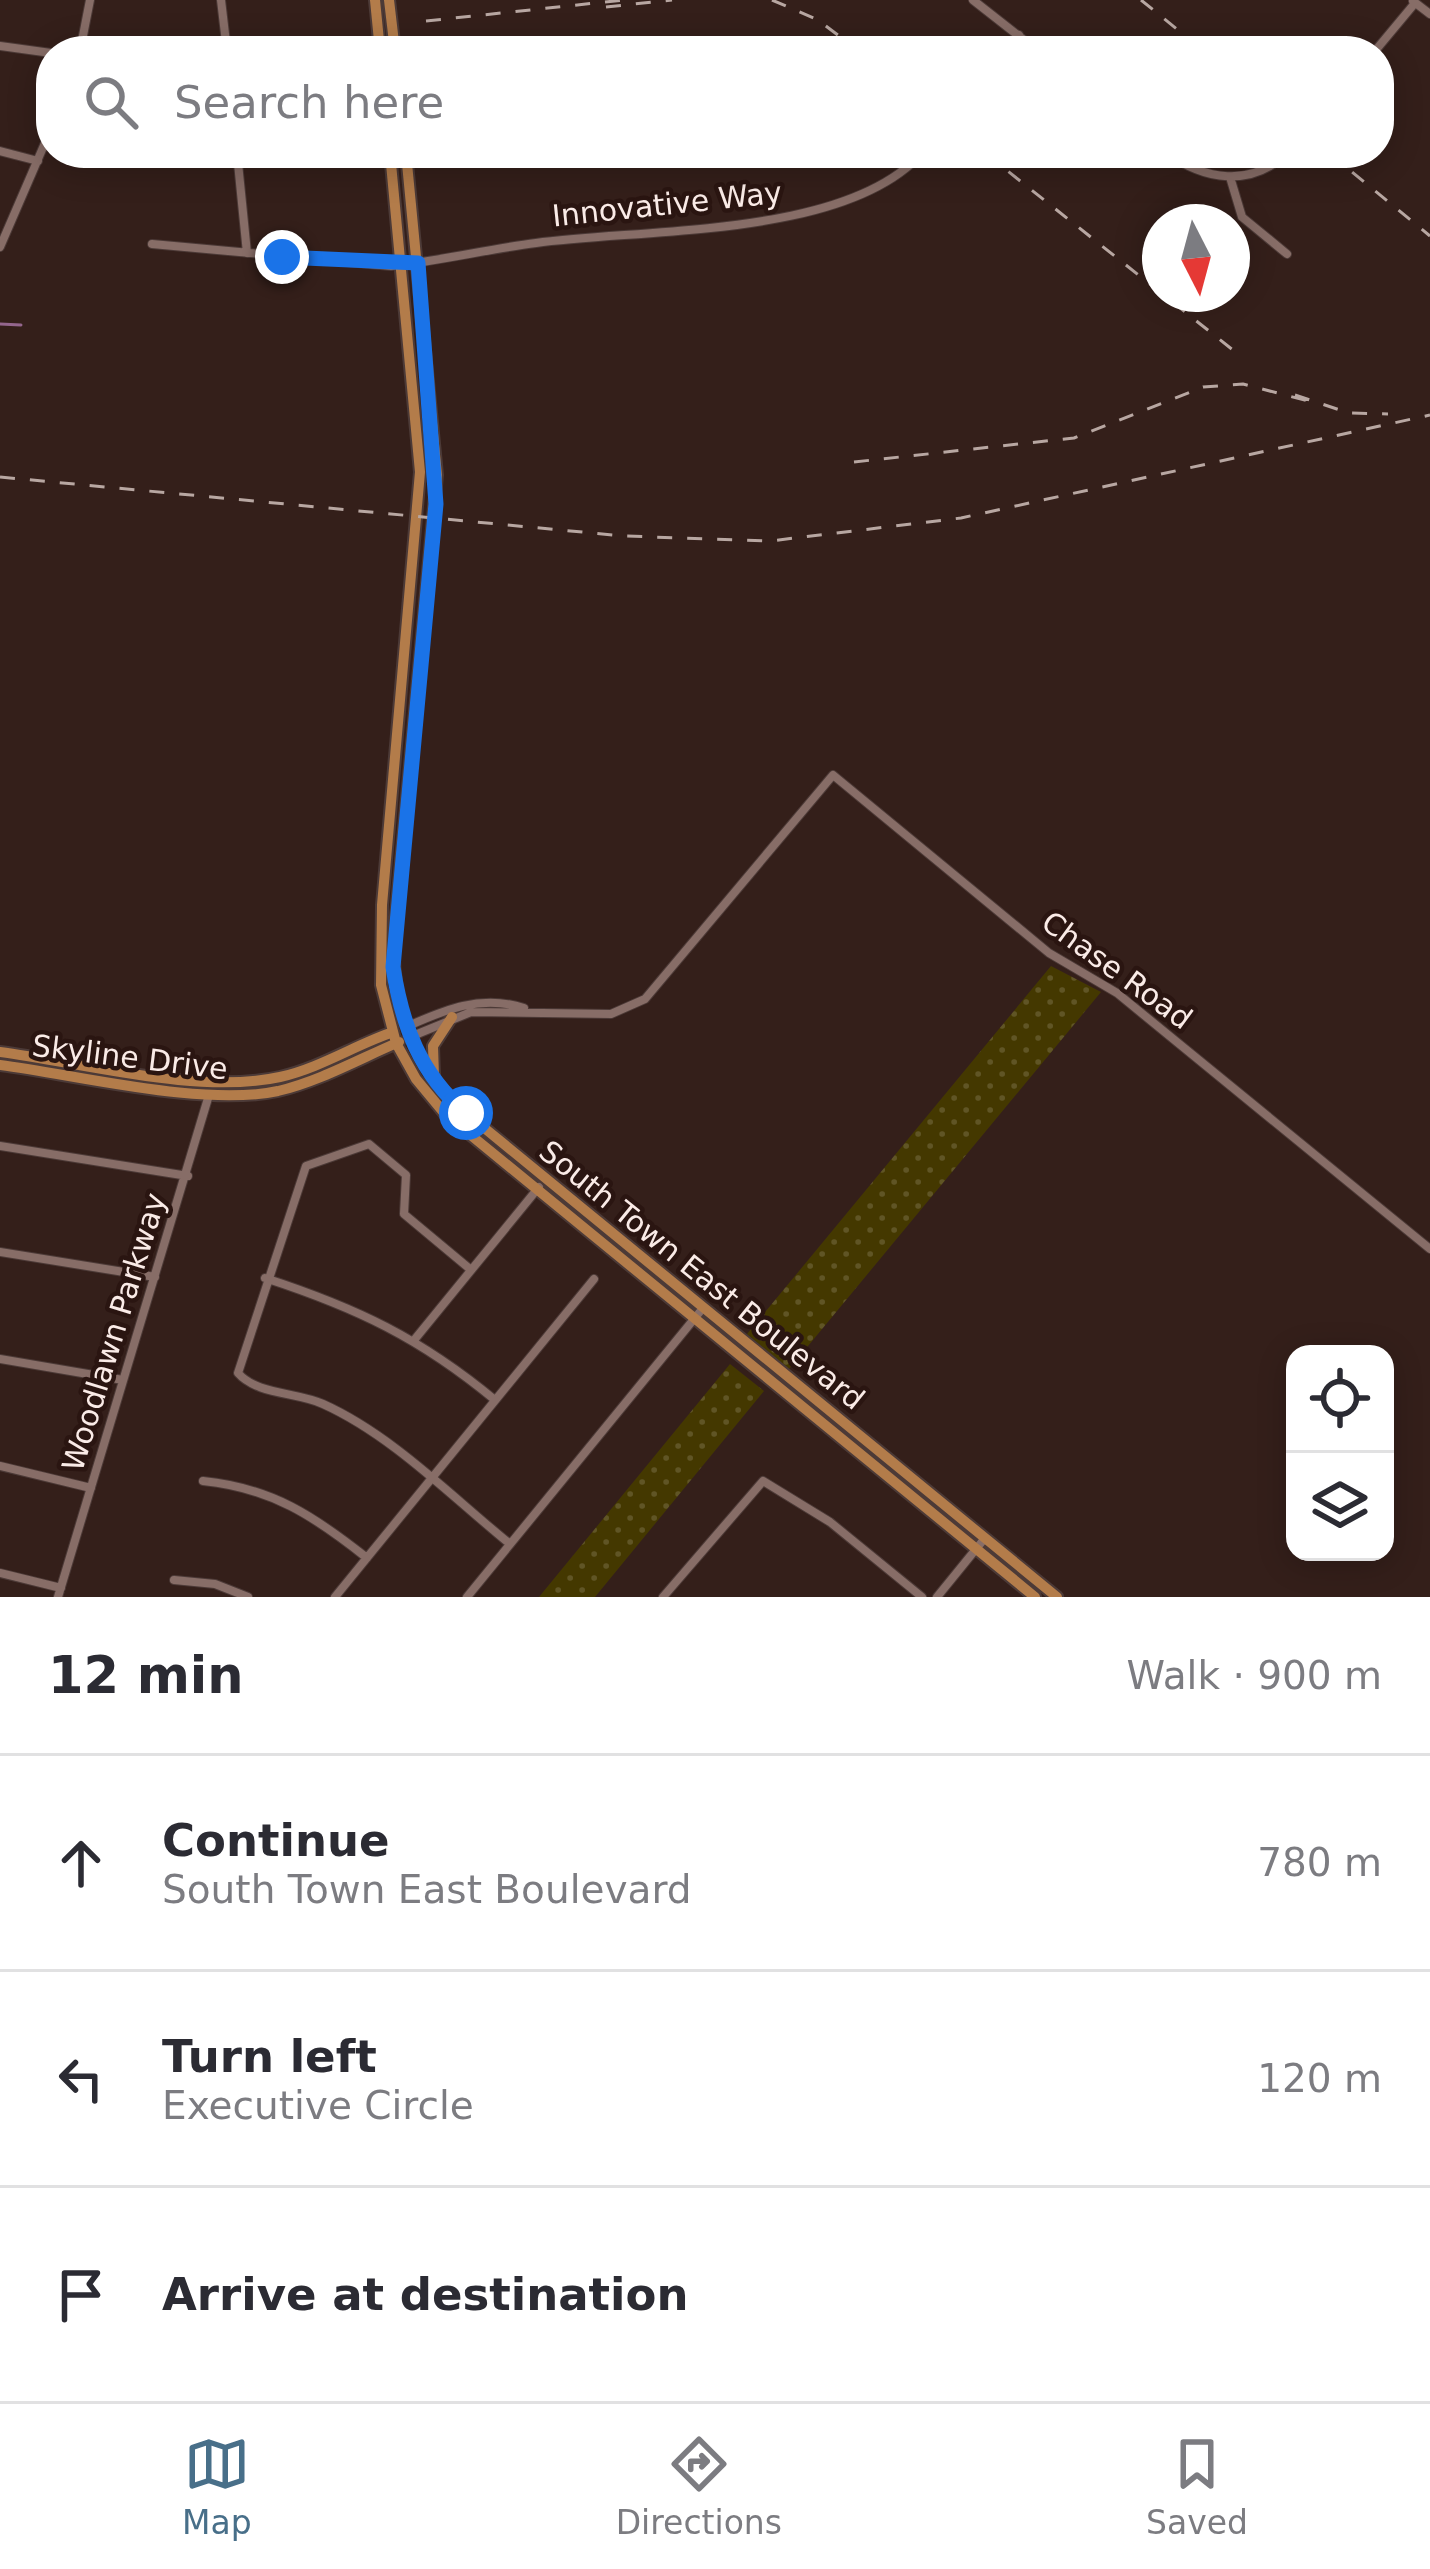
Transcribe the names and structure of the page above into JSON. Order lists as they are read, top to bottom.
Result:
{
  "streets": {
    "main road": ["Skyline Drive", "South Town East Boulevard"],
    "street": ["Innovative Way", "Chase Road", "Woodlawn Parkway"]
  },
  "crossings": [
    ["Innovative Way", "South Town East Boulevard"],
    ["Chase Road", "Skyline Drive"],
    ["Skyline Drive", "South Town East Boulevard"],
    ["Skyline Drive", "Woodlawn Parkway"]
  ],
  "north": "bottom",
  "page": {
    "search": "Search here",
    "heading": ["12 min", "Walk · 900 m"],
    "list": [
      ["Continue", "South Town East Boulevard", "780 m"],
      ["Turn left", "Executive Circle", "120 m"],
      "Arrive at destination"
    ],
    "nav": ["Map", "Directions", "Saved"]
  }
}
